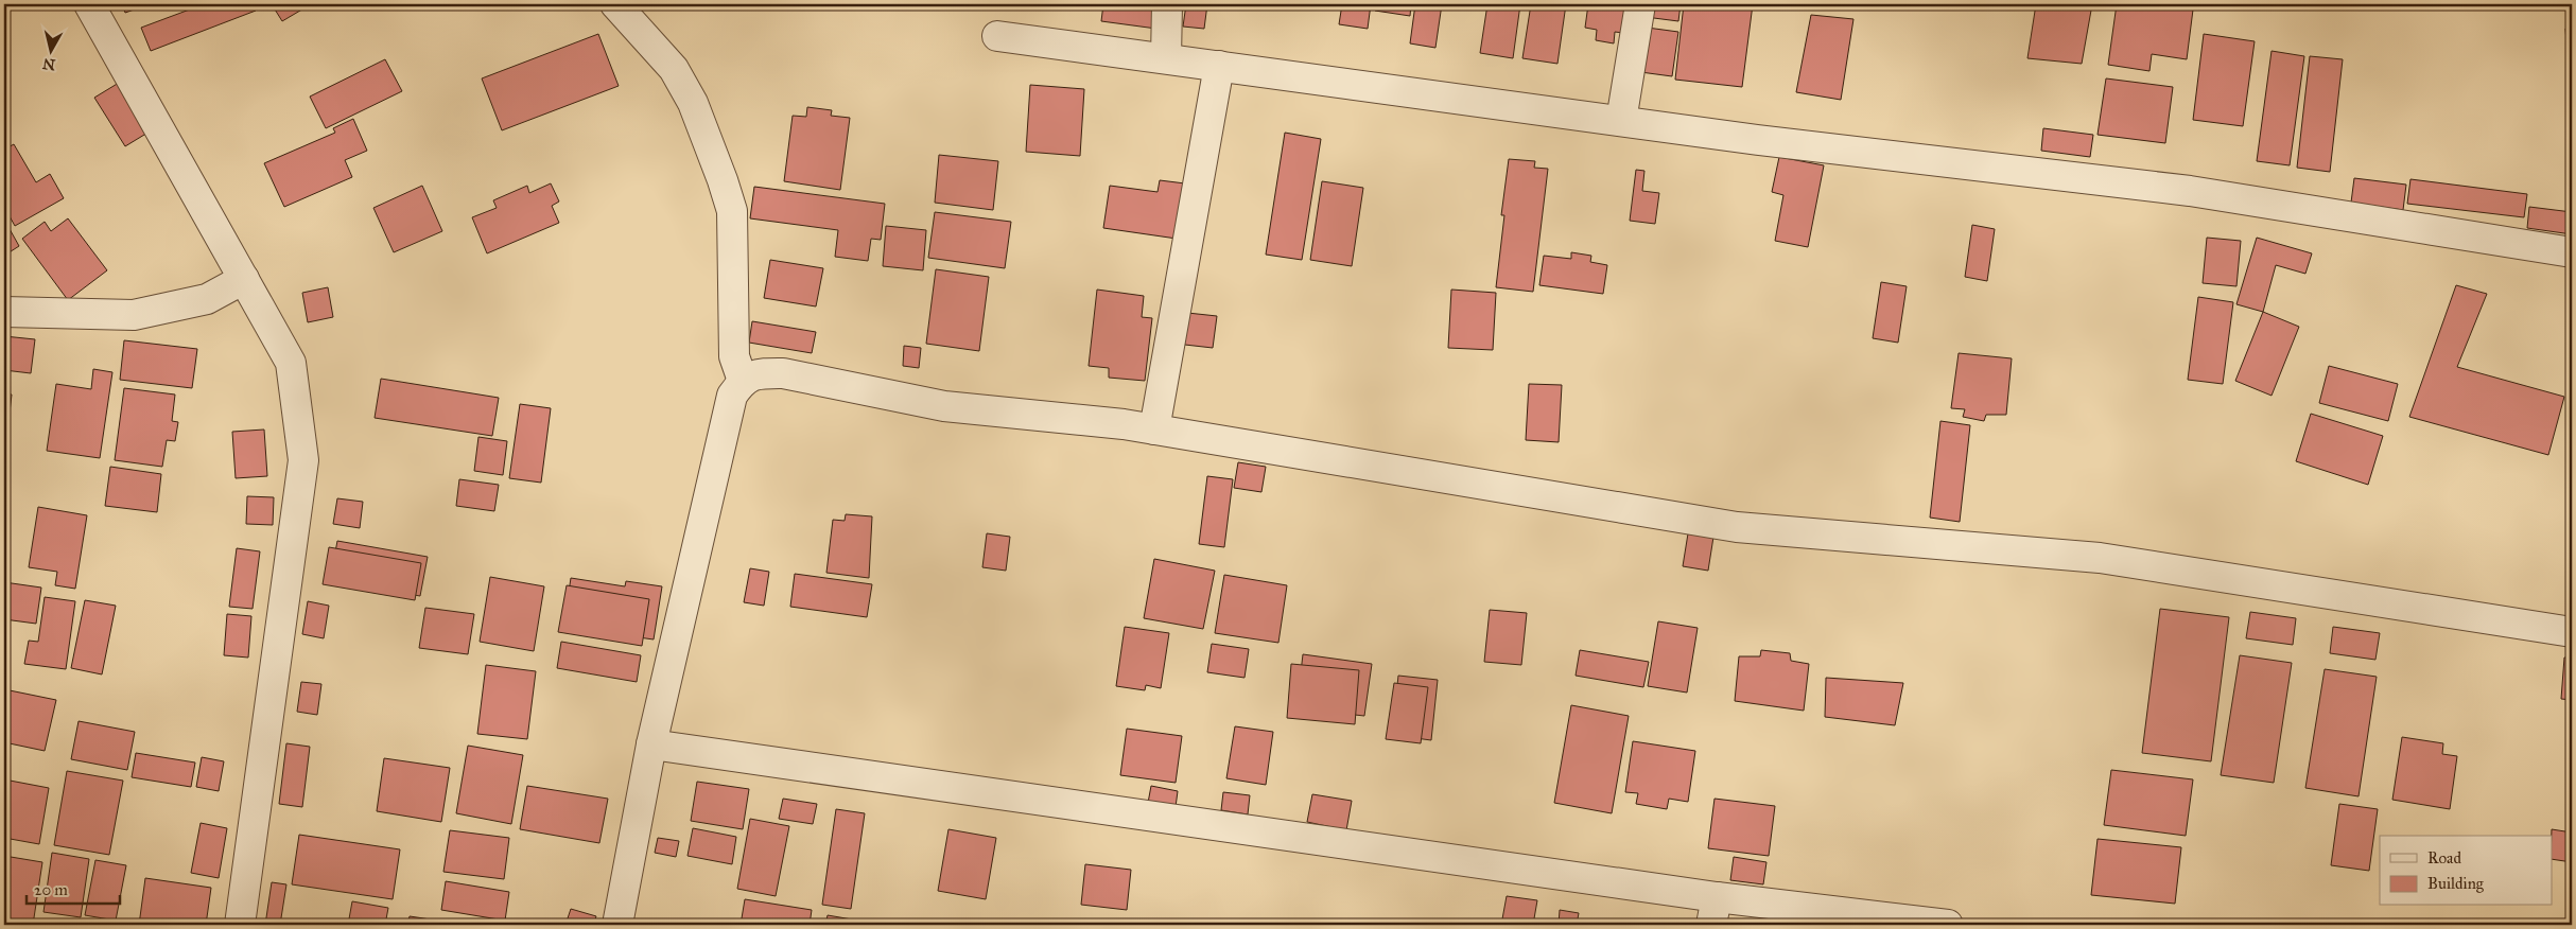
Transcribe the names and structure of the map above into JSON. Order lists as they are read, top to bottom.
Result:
{
  "legend": ["Road", "Building"],
  "scale_bar": "20 m",
  "north": "bottom"
}
